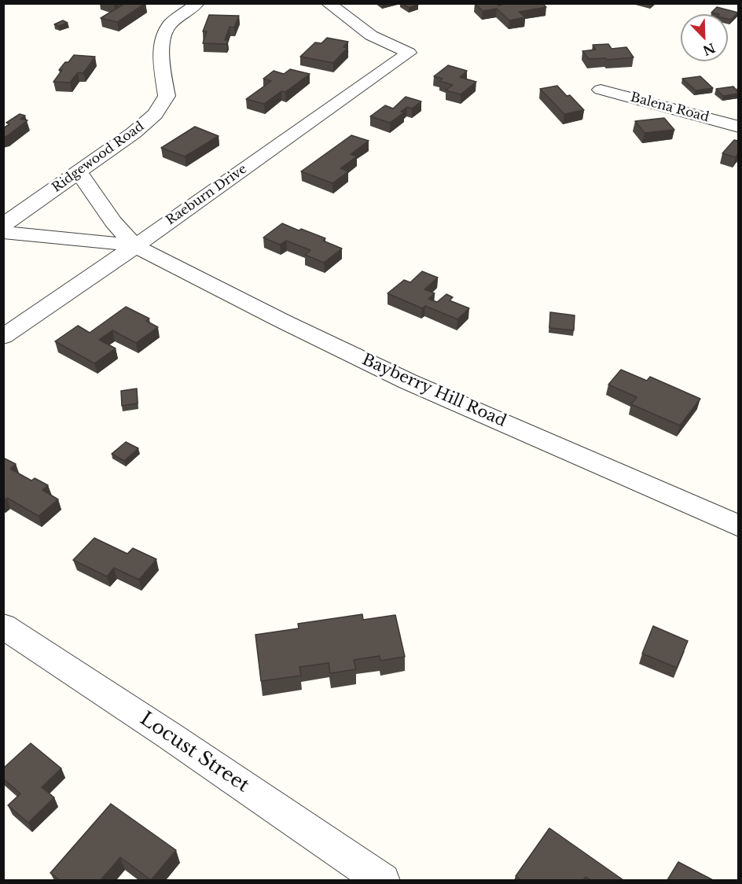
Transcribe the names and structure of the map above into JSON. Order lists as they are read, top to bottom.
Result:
{
  "streets": {
    "street": [
      "Balena Road",
      "Ridgewood Road",
      "Raeburn Drive",
      "Bayberry Hill Road",
      "Locust Street"
    ]
  },
  "crossings": [
    ["Ridgewood Road", "Bayberry Hill Road"],
    ["Raeburn Drive", "Bayberry Hill Road"]
  ],
  "north": "bottom right"
}
